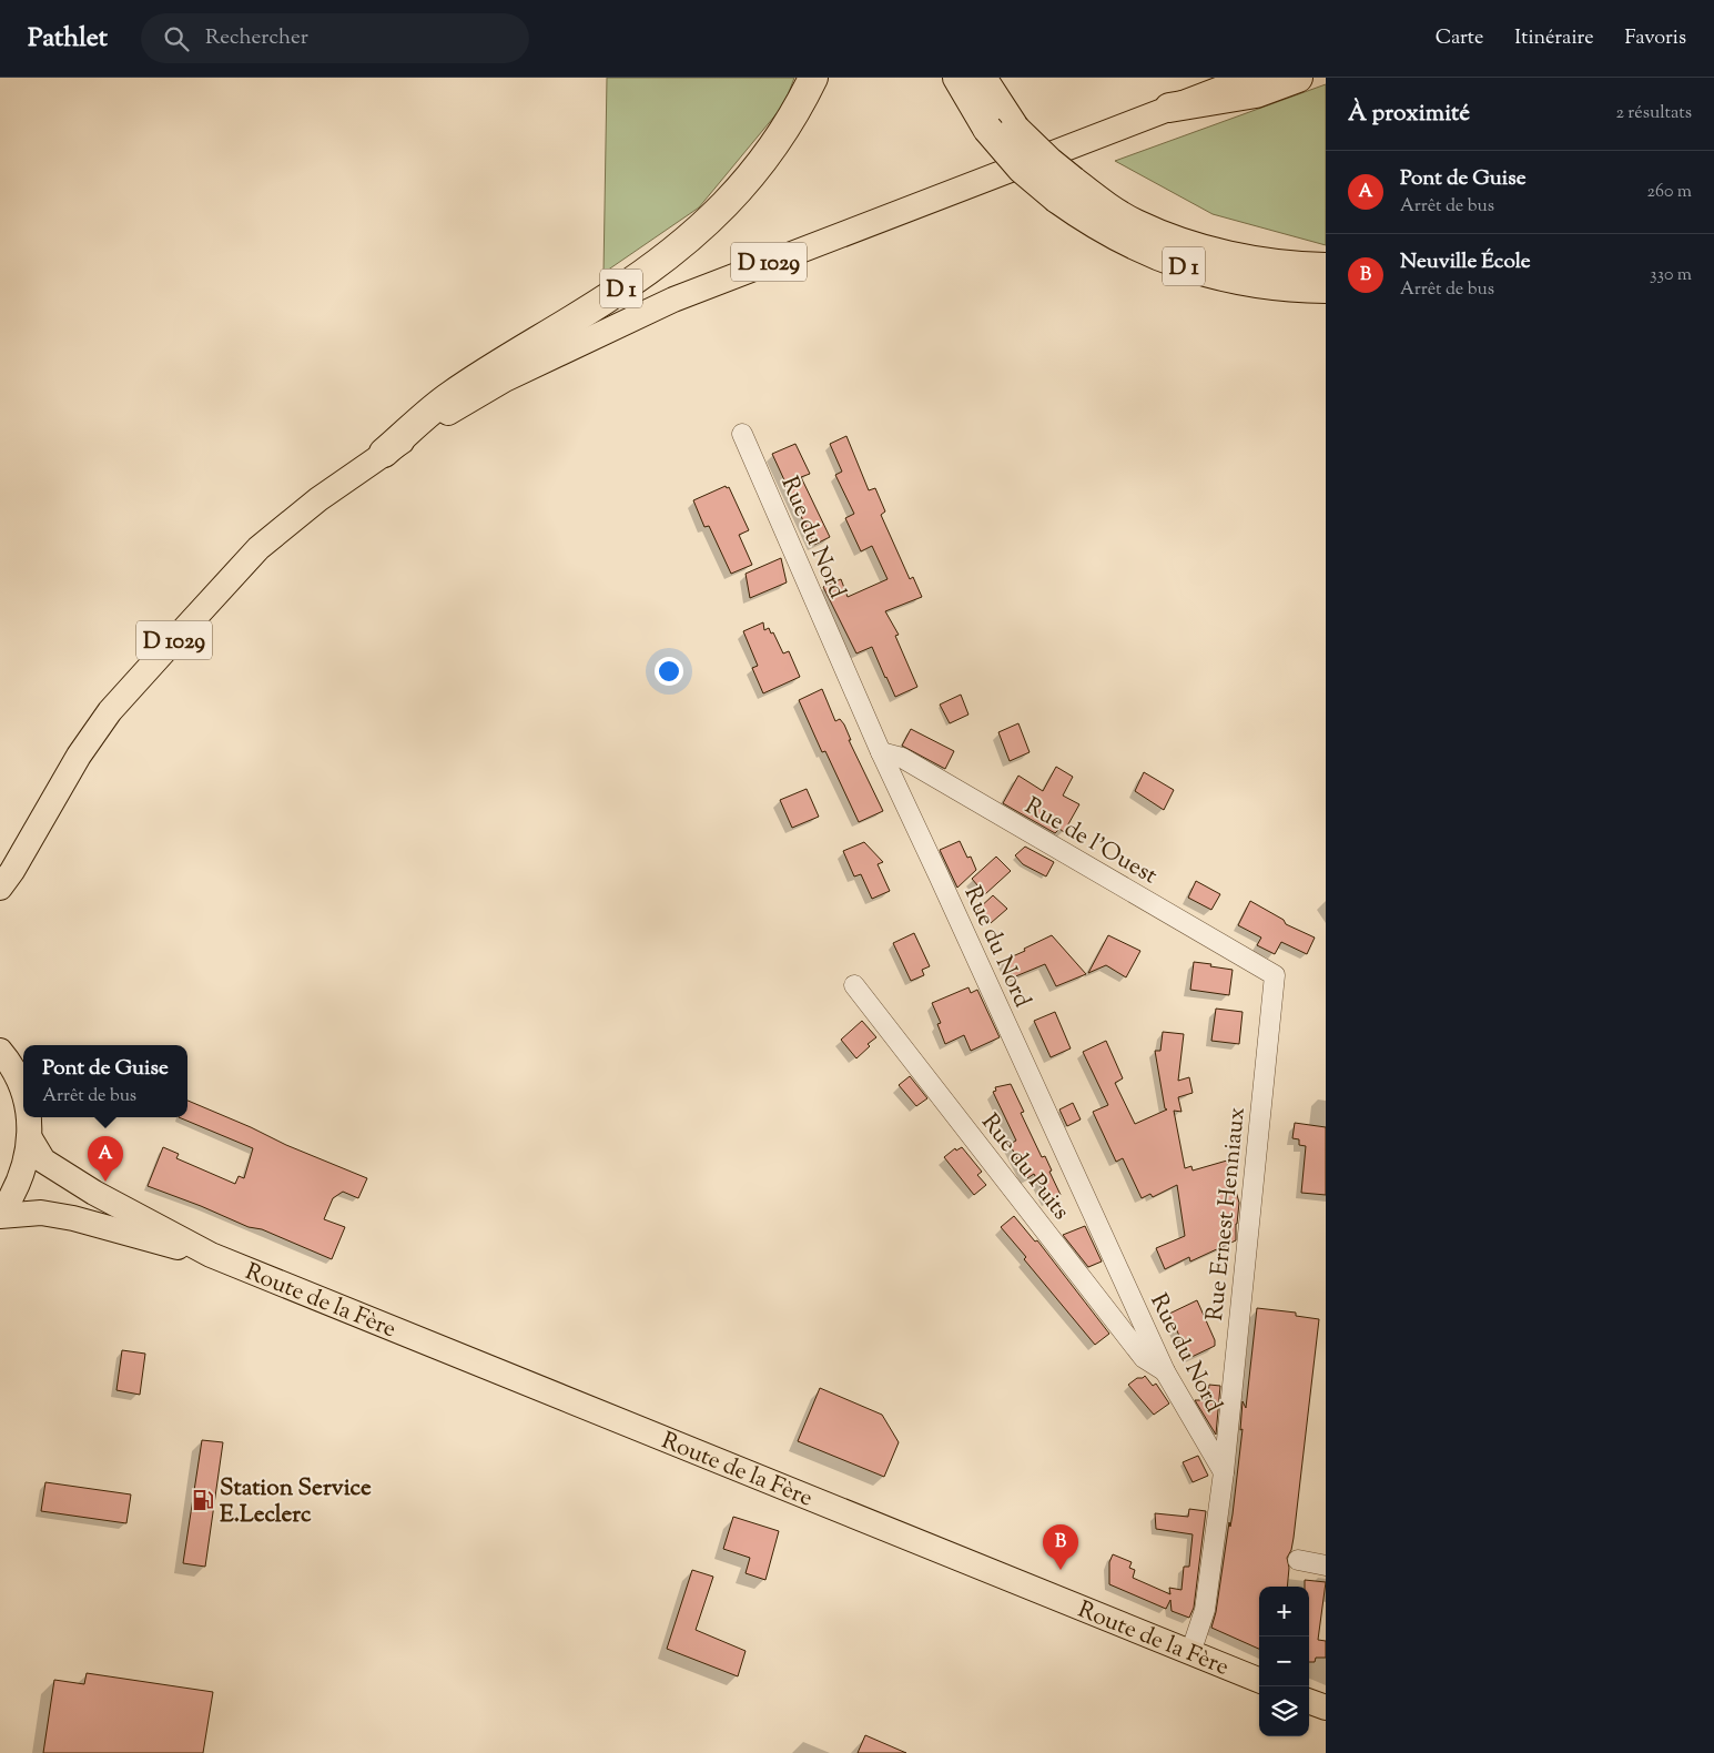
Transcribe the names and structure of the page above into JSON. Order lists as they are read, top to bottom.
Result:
{
  "streets": {
    "highway": ["D 1"],
    "main road": ["D 1029", "Route de la Fère"],
    "street": [
      "Rue du Nord",
      "Rue de l'Ouest",
      "Rue du Puits",
      "Rue Ernest Henniaux"
    ]
  },
  "crossings": [
    ["D 1029", "D 1"],
    ["Rue du Nord", "Rue de l'Ouest"],
    ["Rue du Nord", "Rue du Puits"],
    ["Rue du Nord", "Rue Ernest Henniaux"],
    ["Rue de l'Ouest", "Rue Ernest Henniaux"],
    ["Rue Ernest Henniaux", "Route de la Fère"]
  ],
  "places": {
    "fuel station": ["Station Service E.Leclerc"]
  },
  "page": {
    "header": "Pathlet",
    "search": "Rechercher",
    "nav": ["Carte", "Itinéraire", "Favoris"],
    "heading": ["À proximité", "2 résultats"],
    "list": [
      {
        "mark": "A",
        "name": "Pont de Guise",
        "note": "Arrêt de bus",
        "value": "260 m"
      },
      {
        "mark": "B",
        "name": "Neuville École",
        "note": "Arrêt de bus",
        "value": "330 m"
      }
    ],
    "popup": ["Pont de Guise", "Arrêt de bus"],
    "pins": ["A", "B"],
    "map_buttons": ["+", "−"]
  }
}
